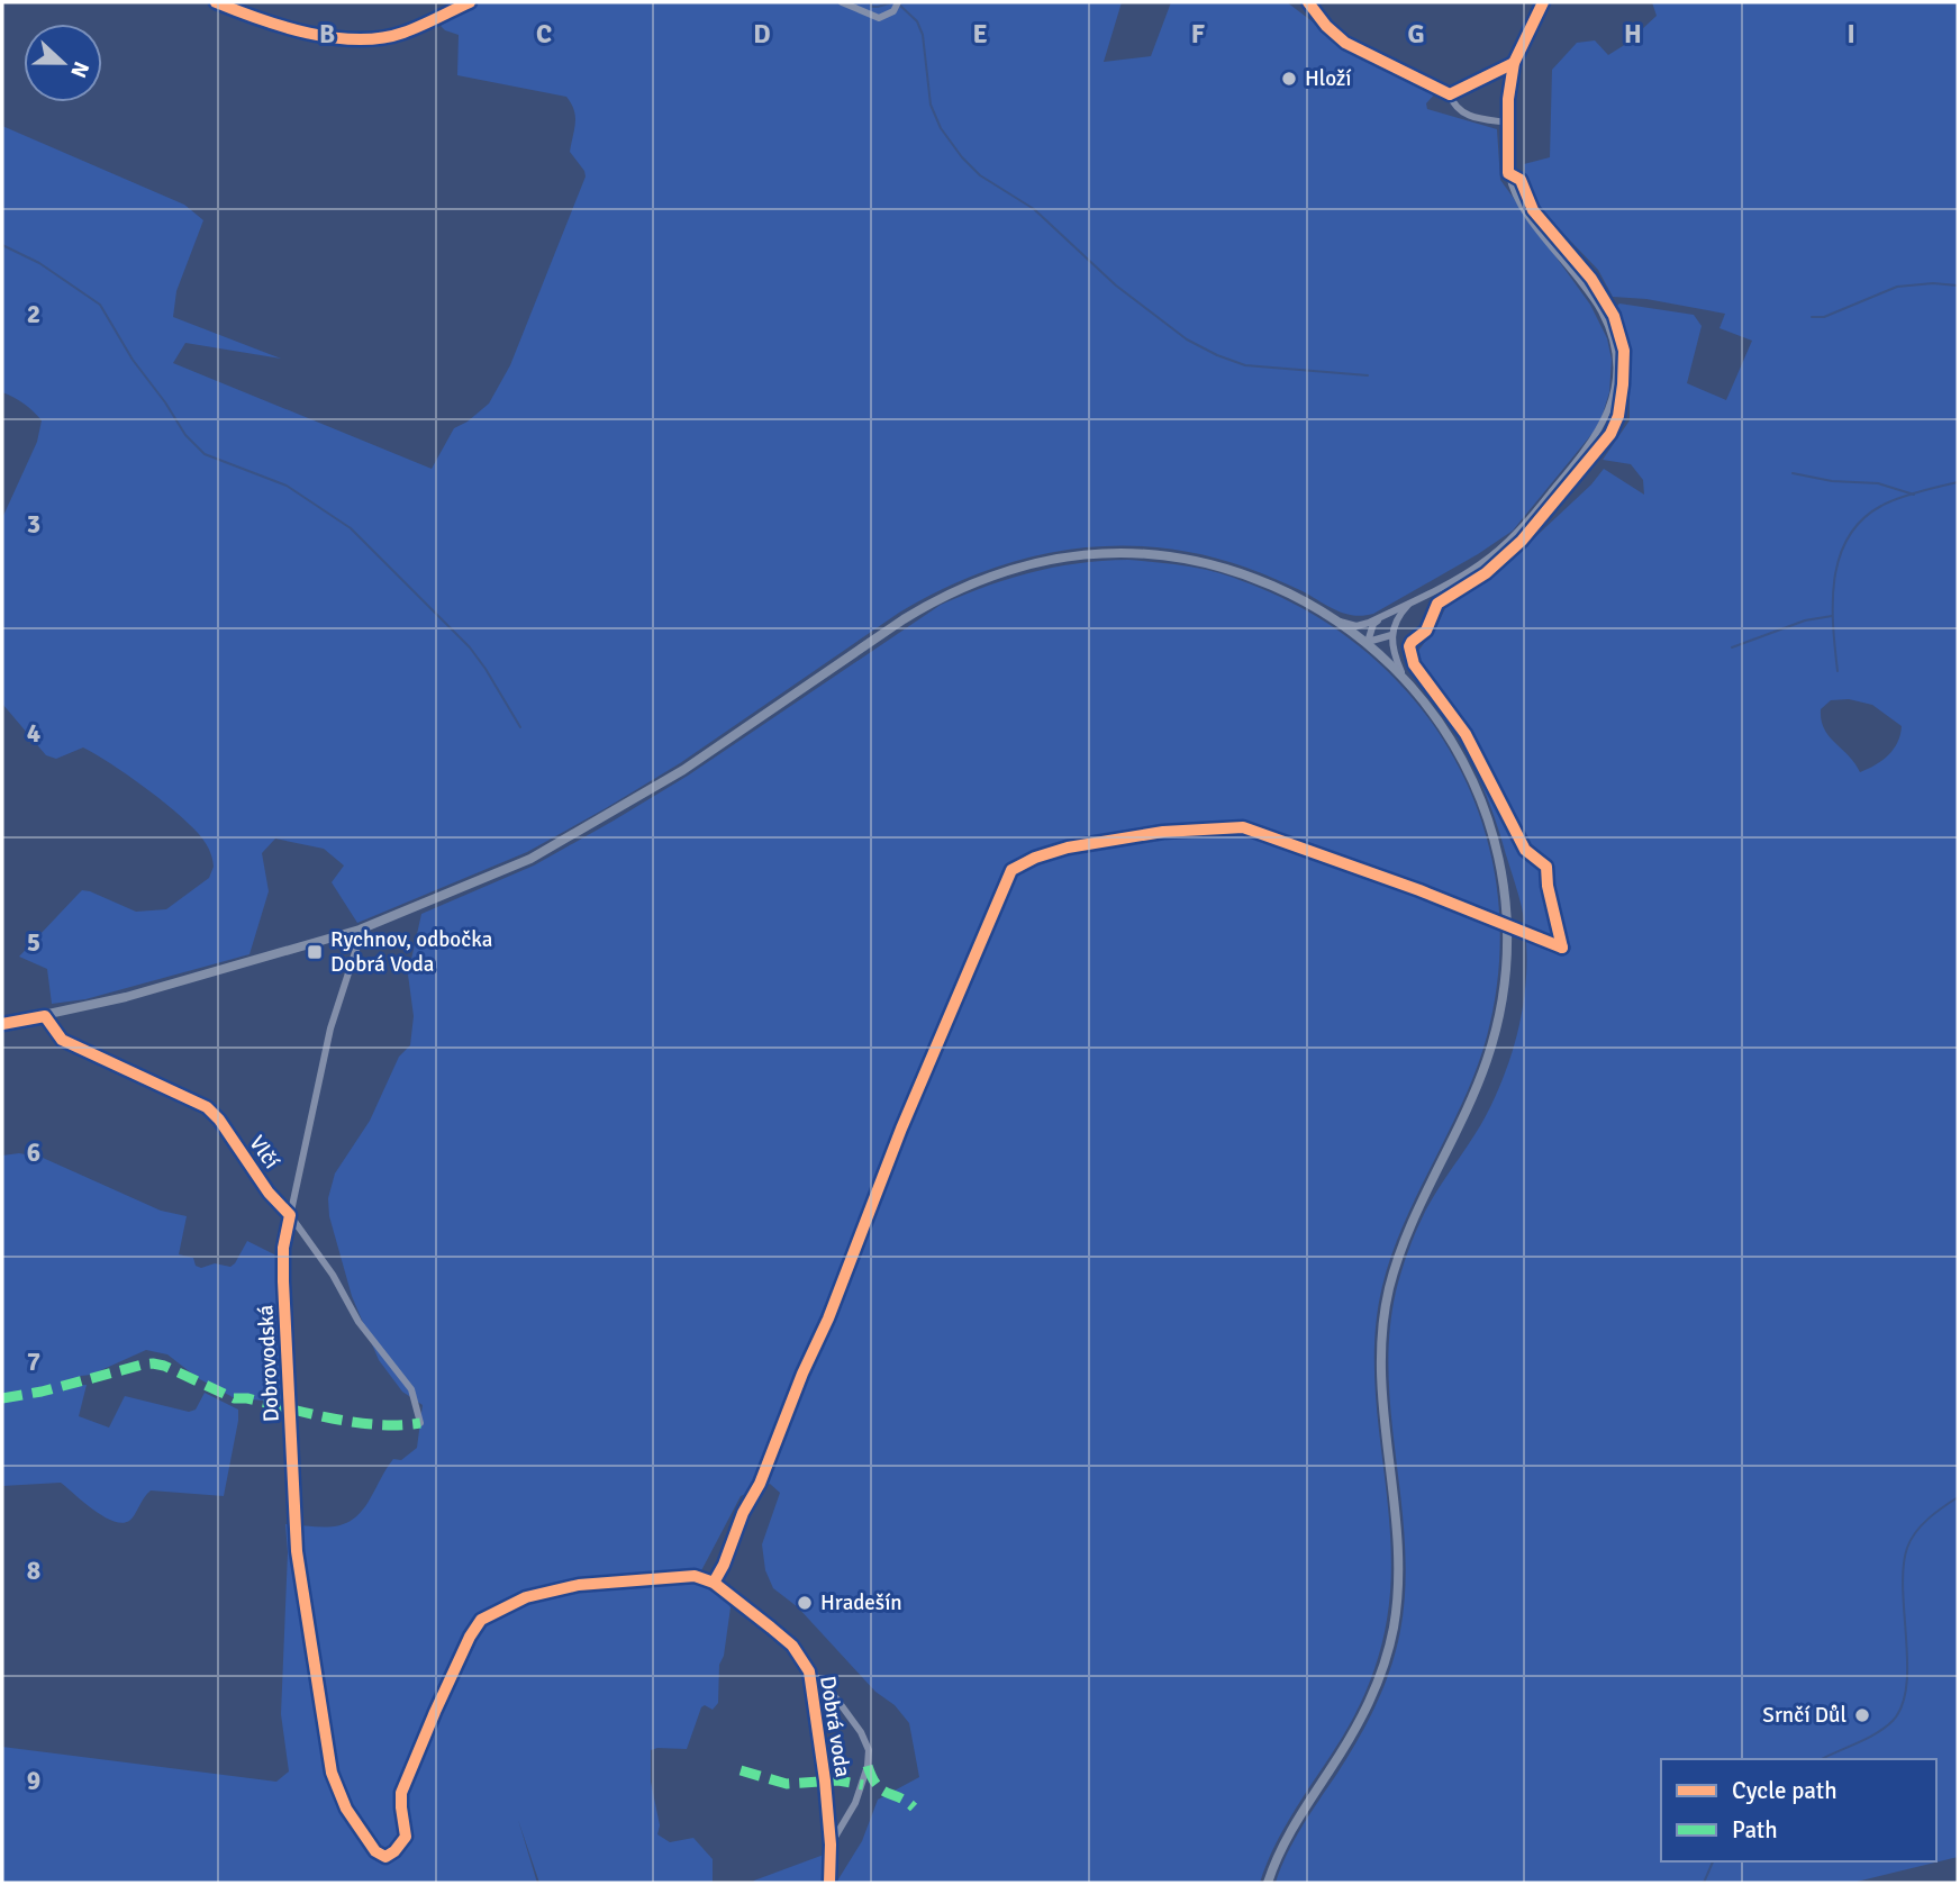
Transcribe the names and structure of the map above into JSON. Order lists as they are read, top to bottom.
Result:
{
  "streets": {
    "street": ["Vlčí", "Dobrovodská", "Dobrá voda"]
  },
  "crossings": [
    ["Vlčí", "Dobrovodská"],
    ["Dobrovodská", "Dobrá voda"]
  ],
  "places": {
    "other": ["Hloží", "Hradešín", "Srnčí Důl"],
    "transit": ["Rychnov, odbočka Dobrá Voda"]
  },
  "legend": ["Cycle path", "Path"],
  "north": "right",
  "grid": {
    "columns": [
      "B",
      "C",
      "D",
      "E",
      "F",
      "G",
      "H",
      "I"
    ],
    "rows": [
      "2",
      "3",
      "4",
      "5",
      "6",
      "7",
      "8",
      "9"
    ]
  }
}
